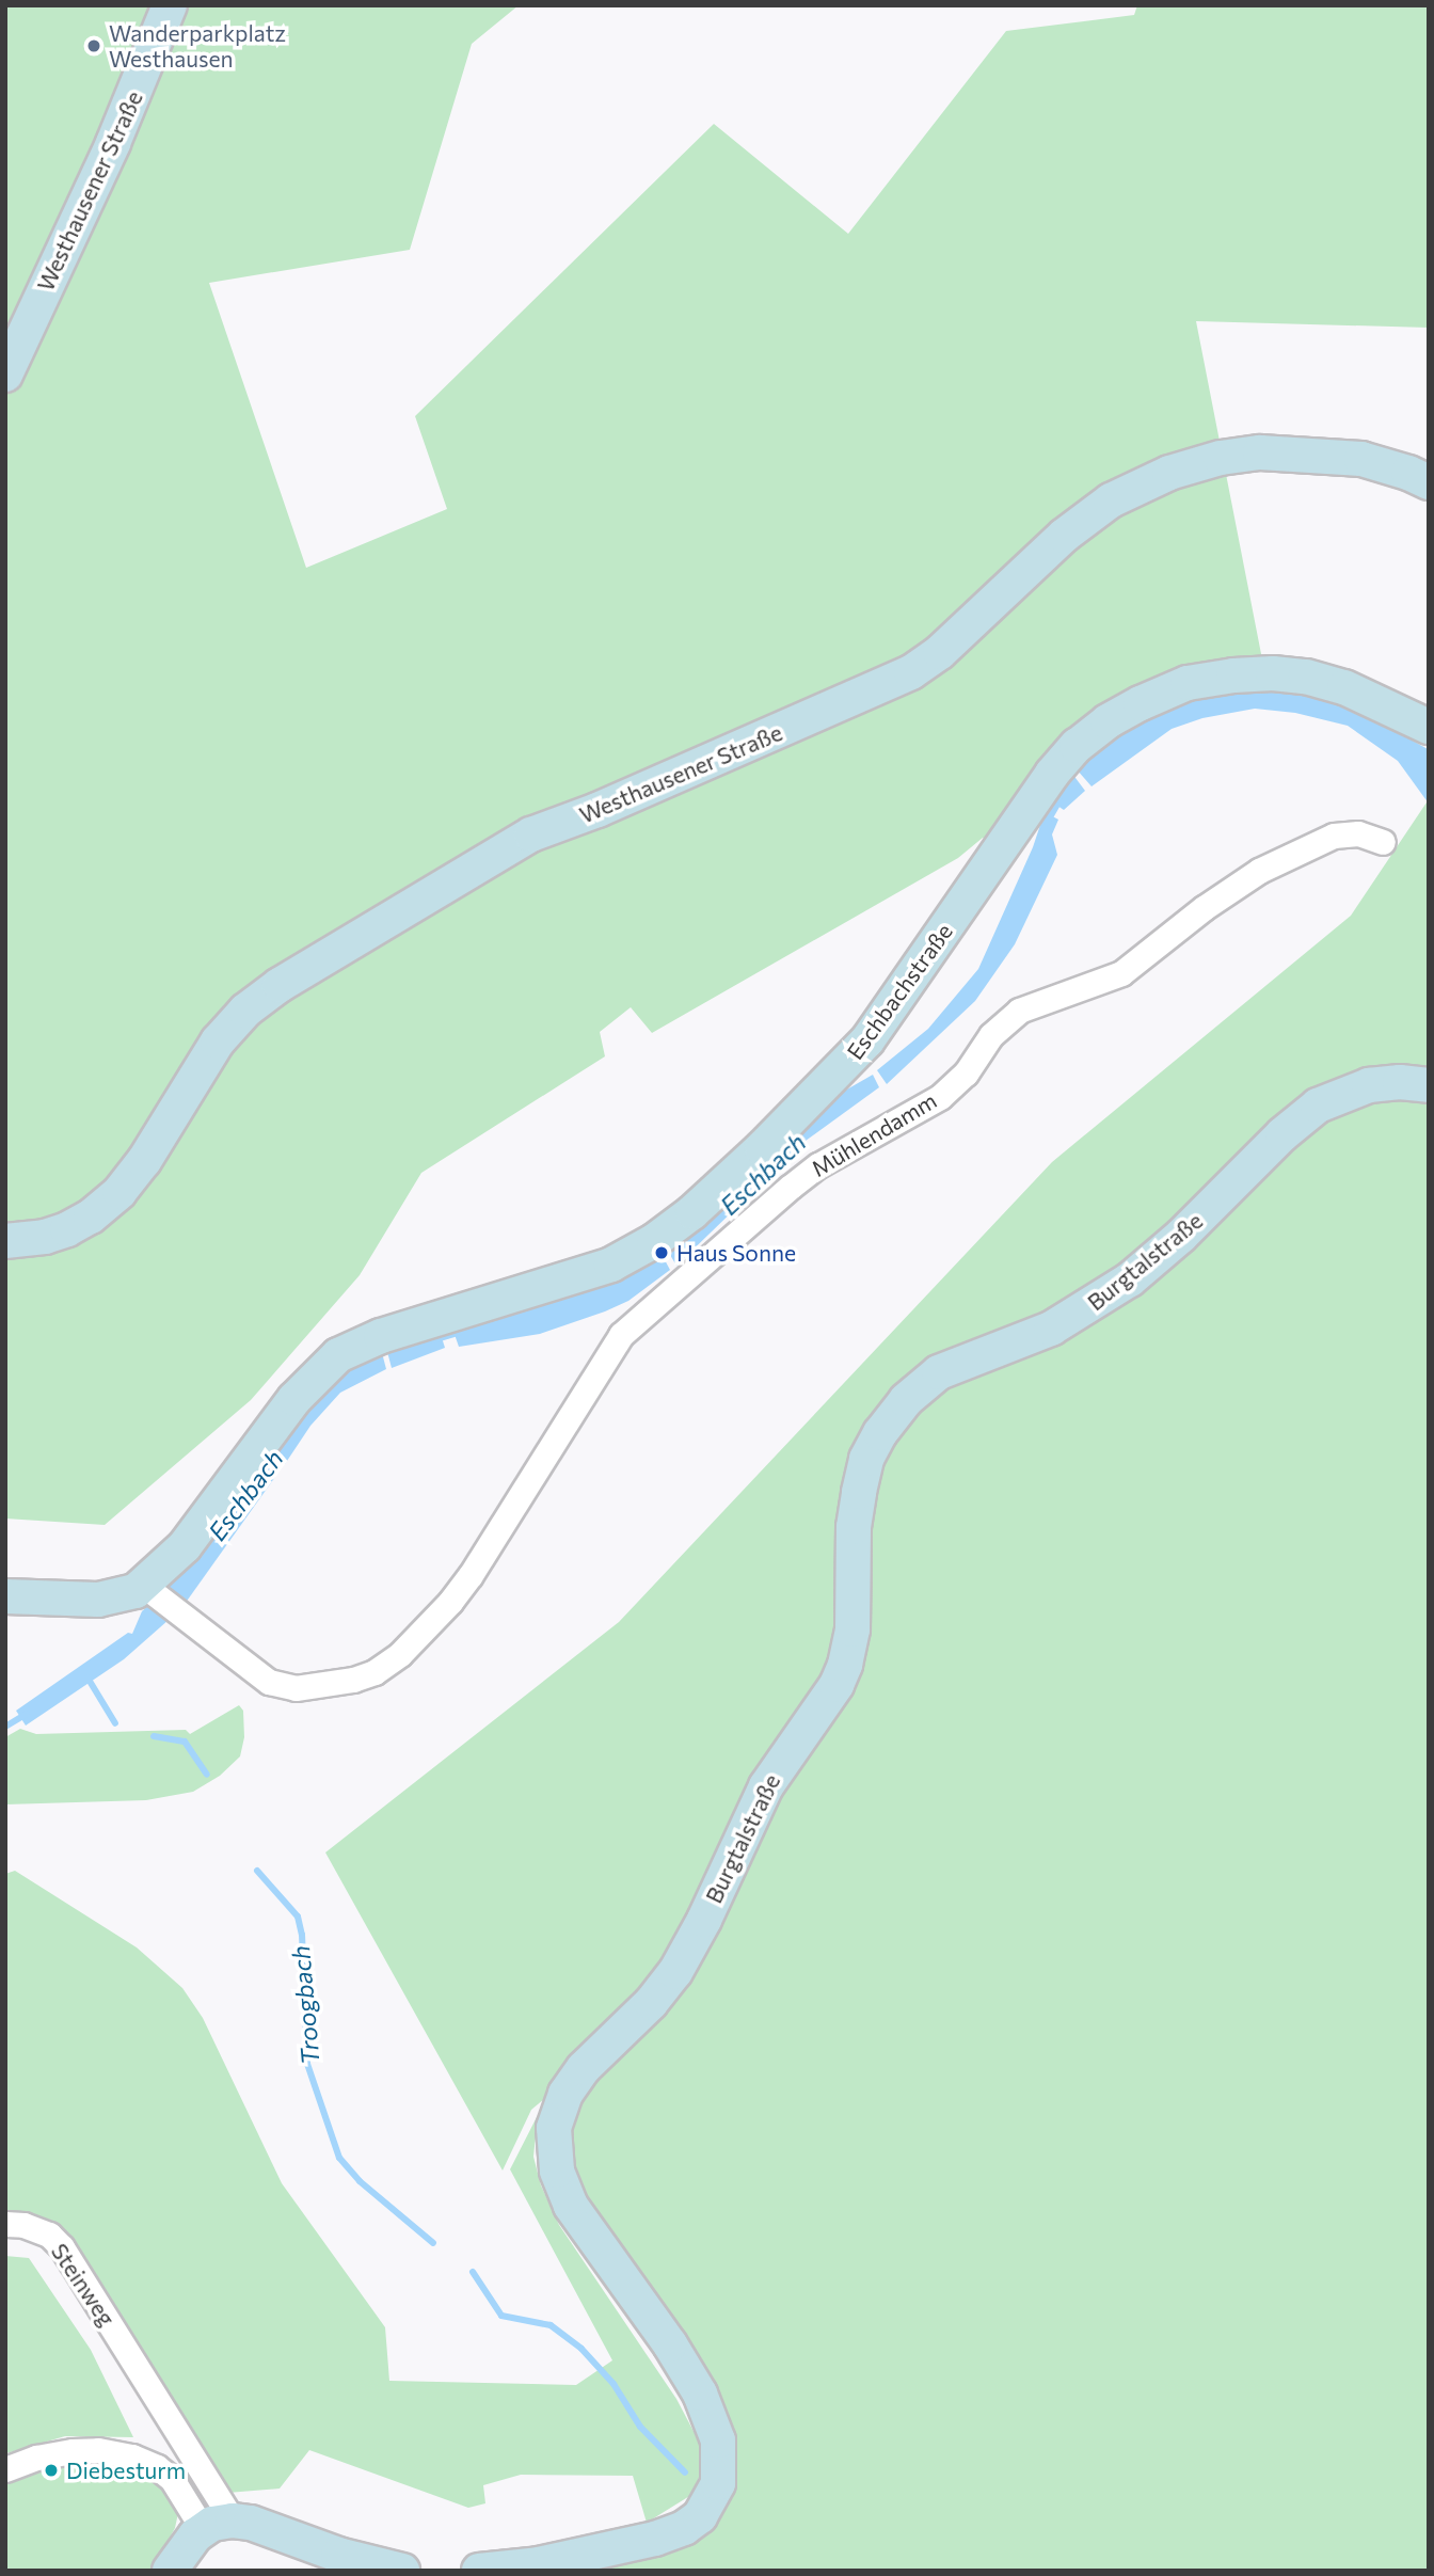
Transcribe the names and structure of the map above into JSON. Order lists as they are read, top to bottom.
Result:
{
  "streets": {
    "main road": ["Westhausener Straße", "Eschbachstraße", "Burgtalstraße"],
    "street": ["Mühlendamm", "Steinweg"]
  },
  "crossings": [
    ["Eschbachstraße", "Mühlendamm"]
  ],
  "water": ["Eschbach", "Troogbach"],
  "places": ["Wanderparkplatz Westhausen", "Haus Sonne", "Diebesturm"]
}
